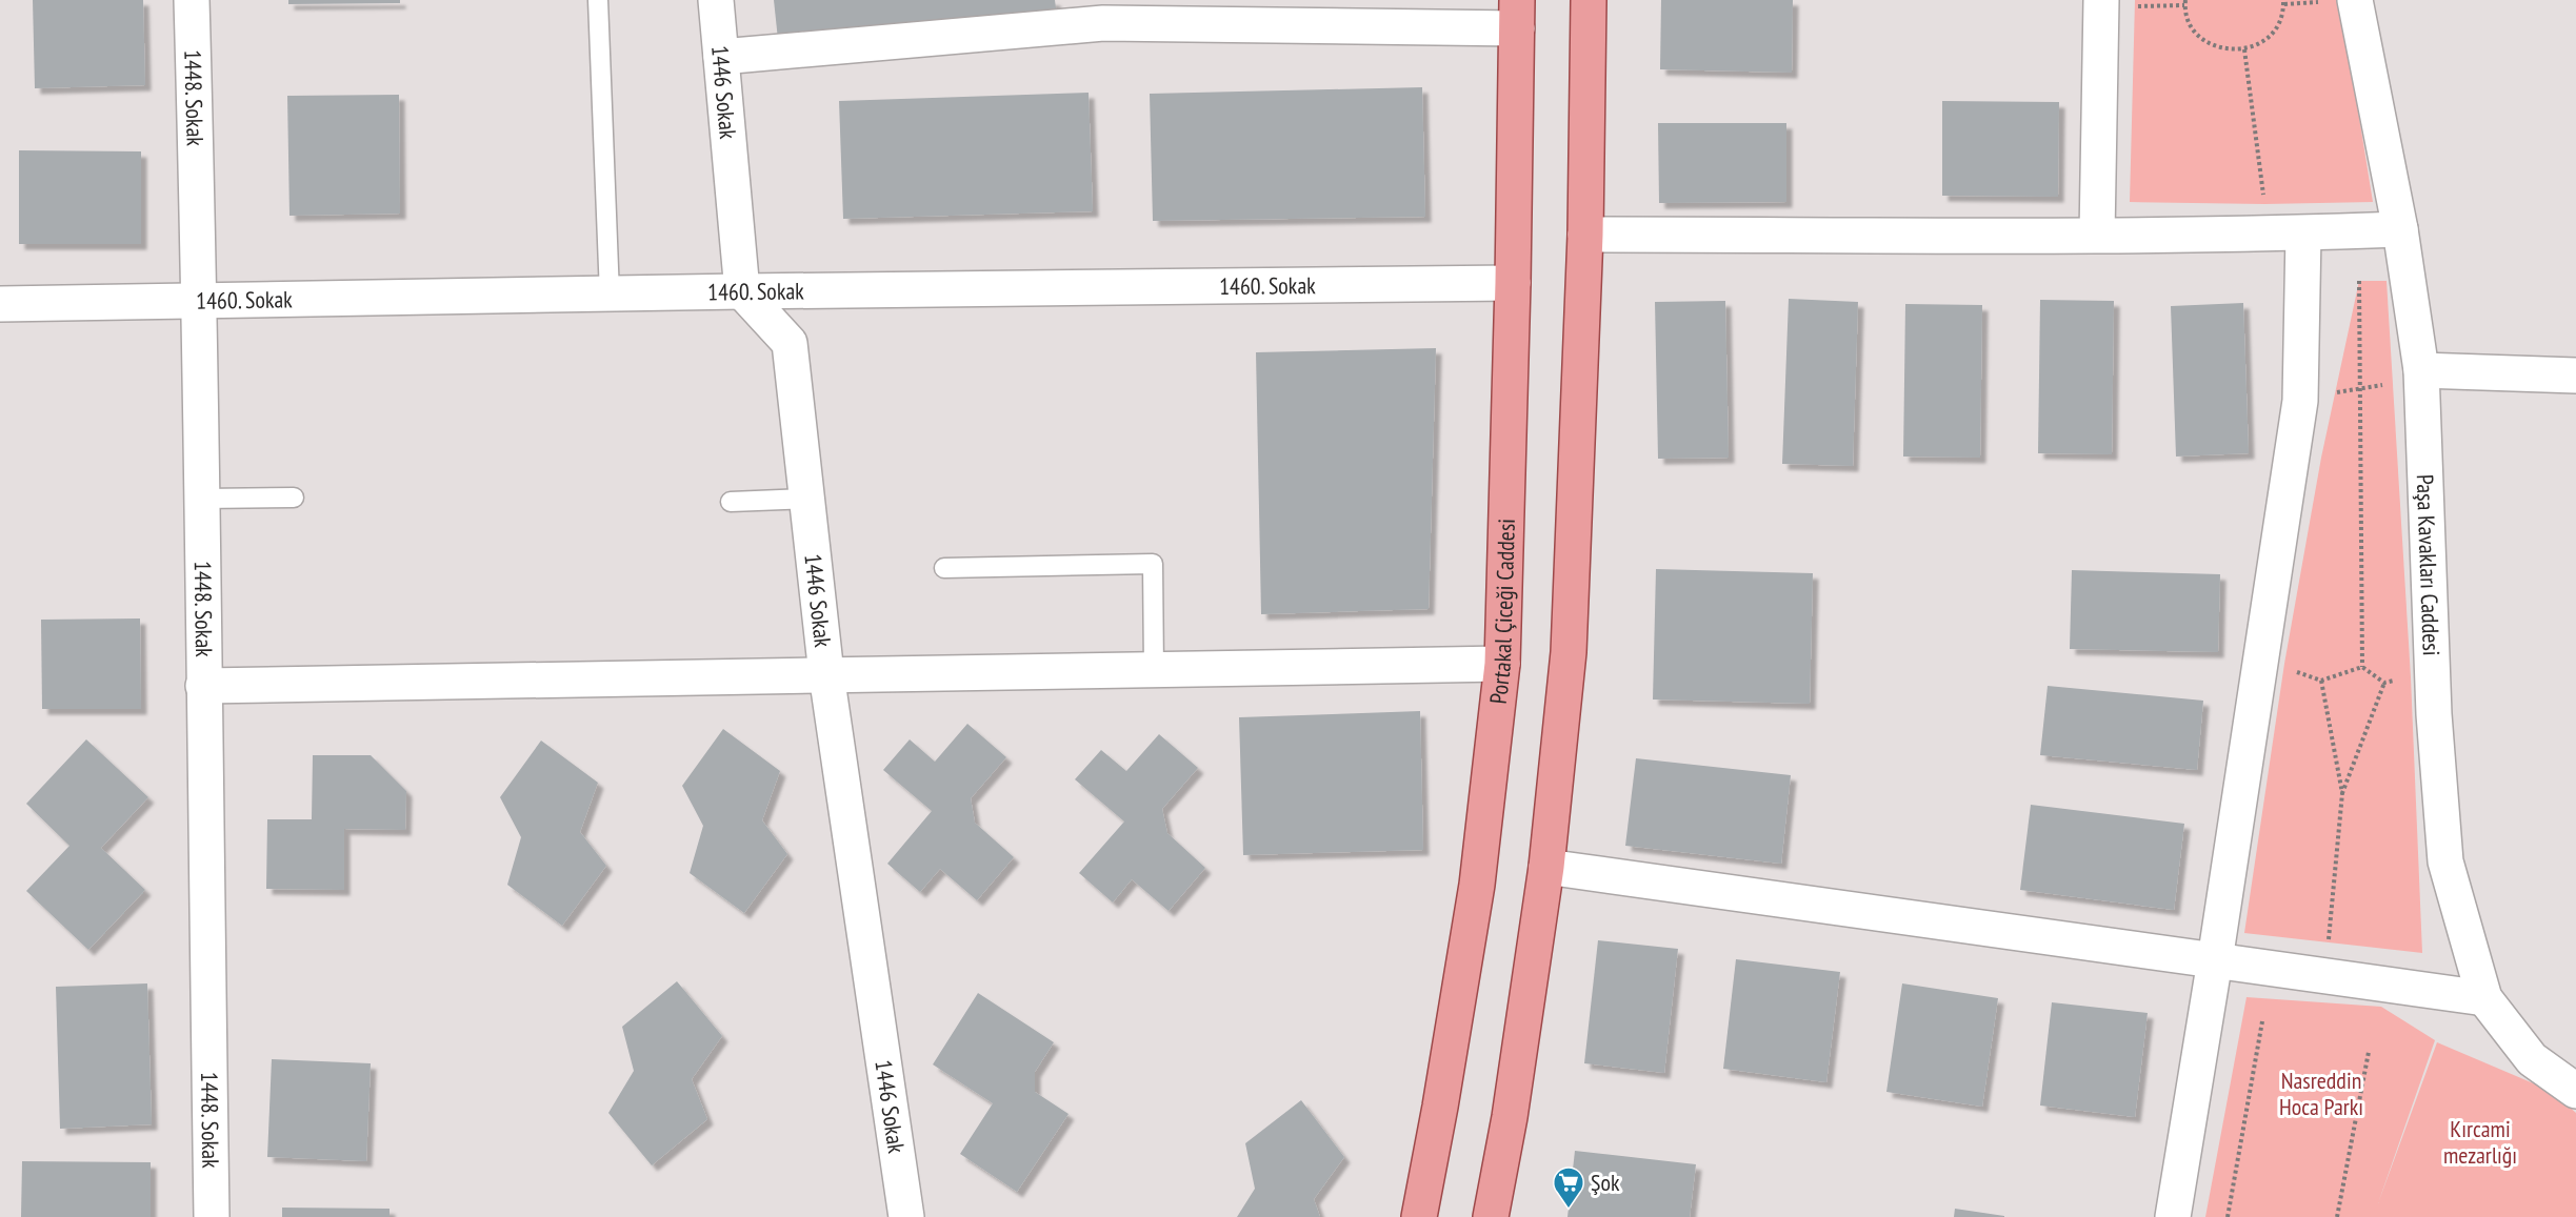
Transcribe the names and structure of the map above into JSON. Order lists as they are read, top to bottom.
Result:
{
  "streets": {
    "main road": ["Portakal Çiceği Caddesi"],
    "street": [
      "1446 Sokak",
      "1448. Sokak",
      "1460. Sokak",
      "Paşa Kavakları Caddesi"
    ]
  },
  "crossings": [
    ["1446 Sokak", "1460. Sokak"],
    ["1448. Sokak", "1460. Sokak"],
    ["1460. Sokak", "Portakal Çiceği Caddesi"]
  ],
  "parks": ["Nasreddin Hoca Parkı", "Kırcami mezarlığı"],
  "places": {
    "supermarket": ["Şok"]
  }
}
